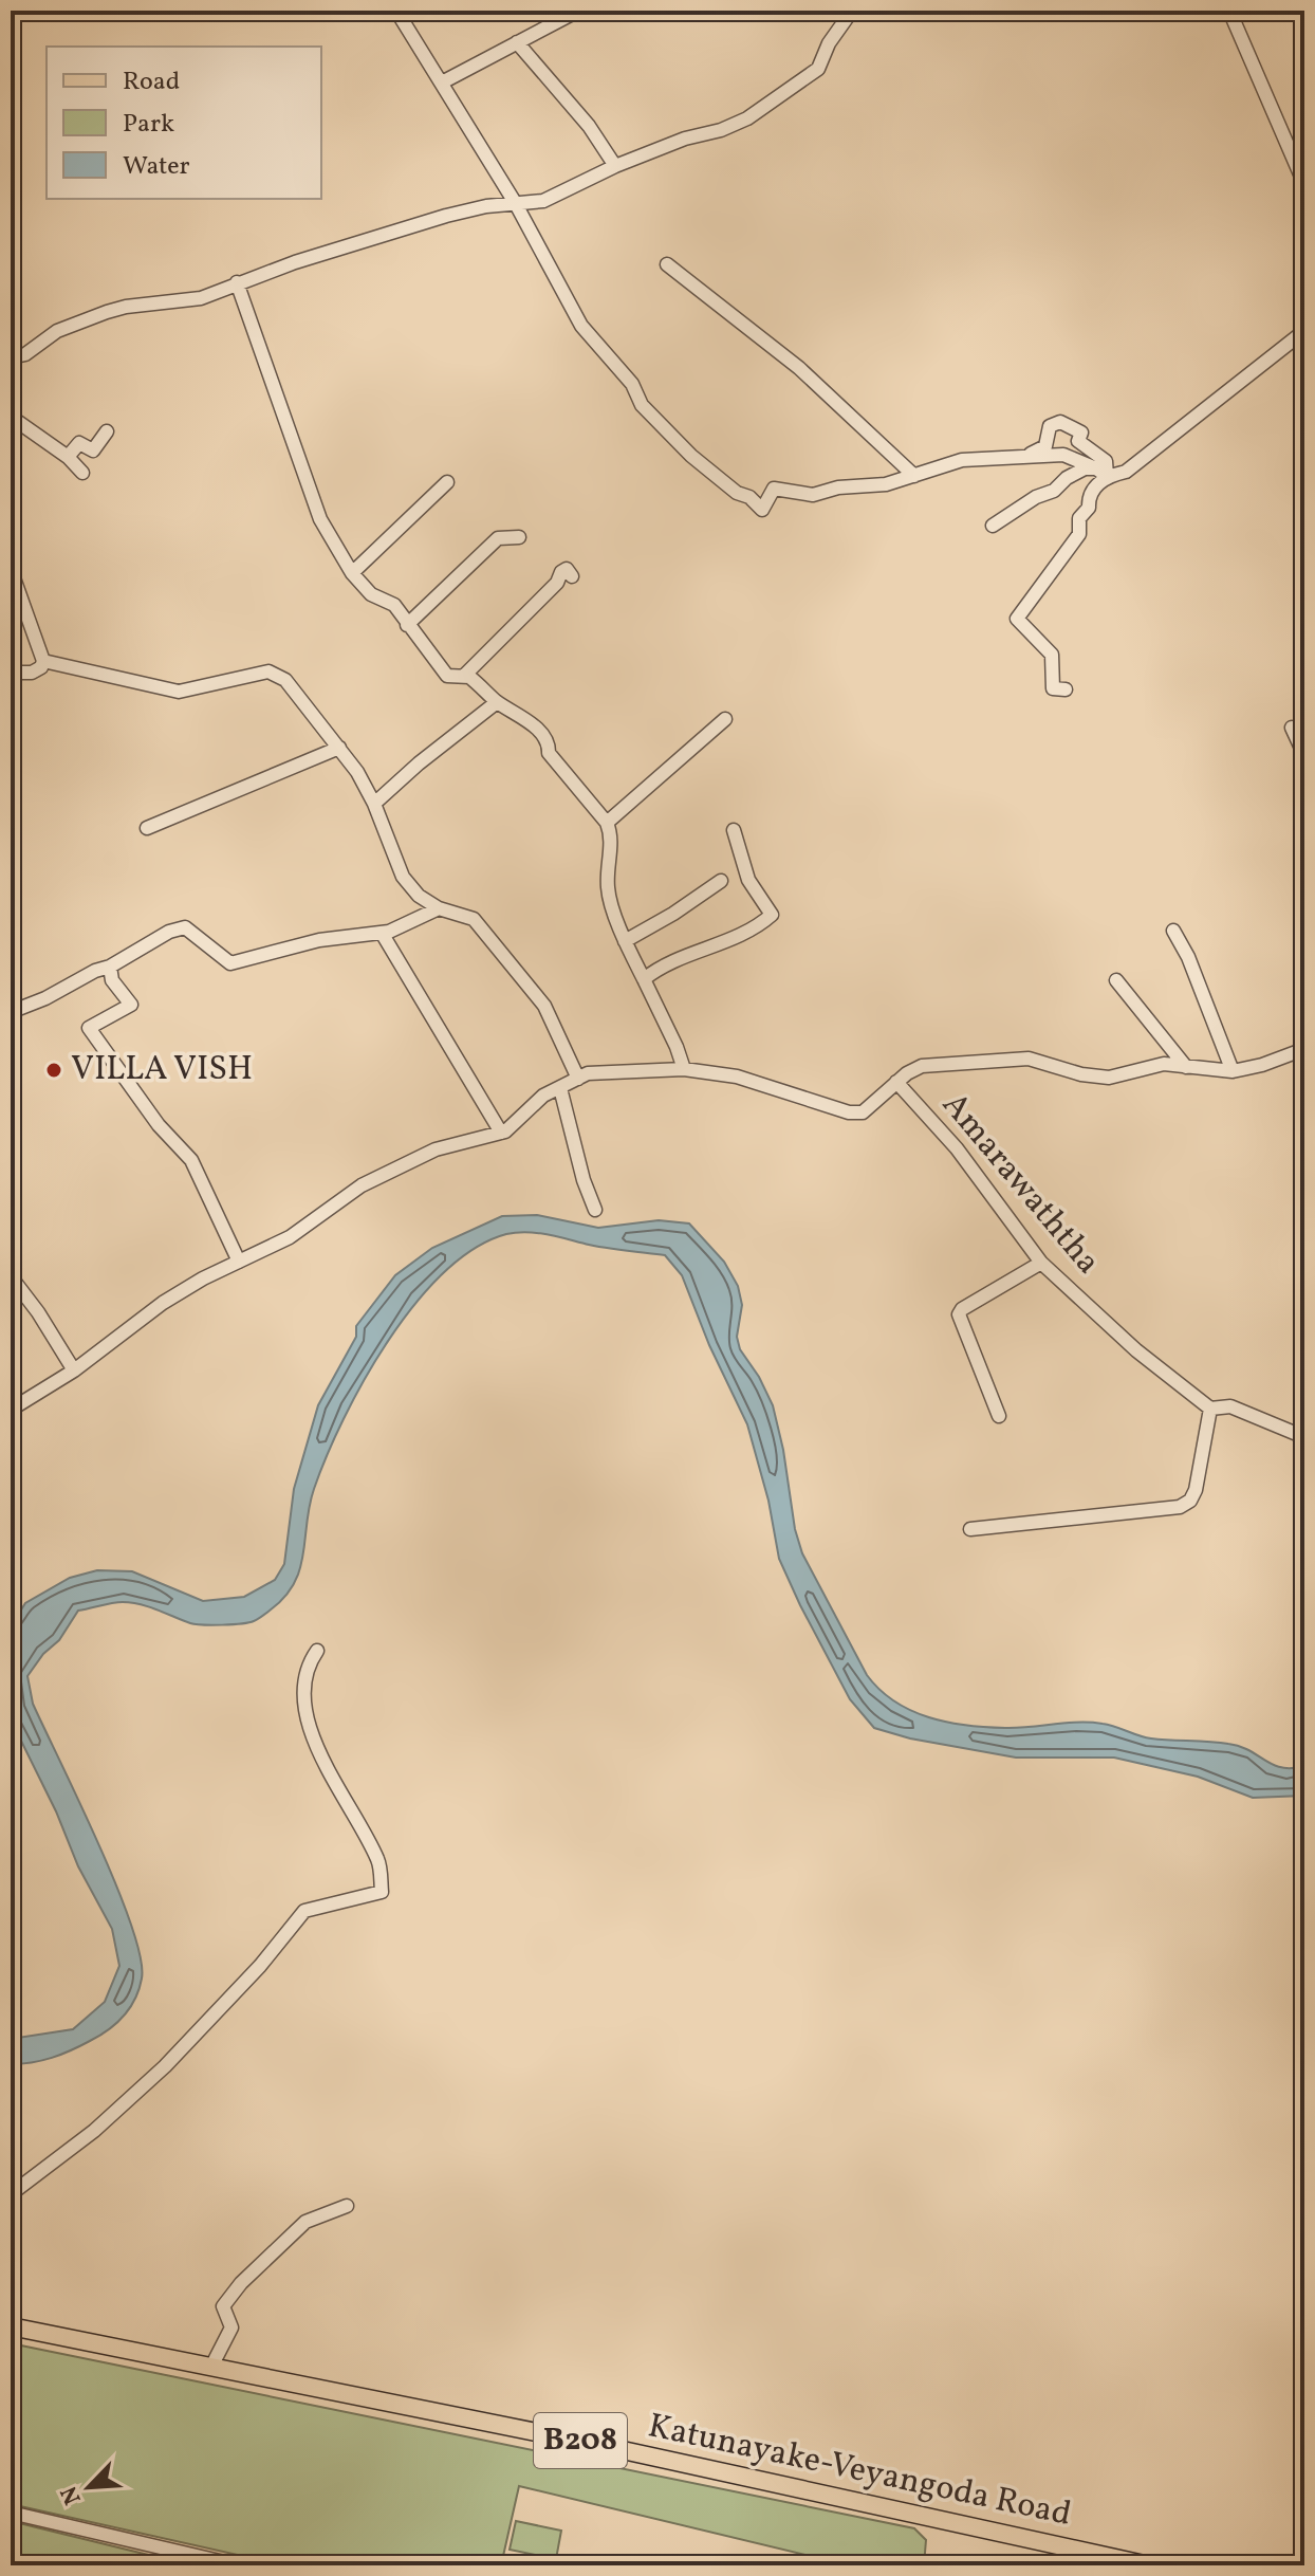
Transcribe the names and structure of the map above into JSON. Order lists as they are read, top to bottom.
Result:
{
  "streets": {
    "main road": ["B208", "Katunayake-Veyangoda Road"],
    "street": ["Amarawaththa"]
  },
  "places": ["VILLA VISH"],
  "legend": ["Road", "Park", "Water"],
  "north": "bottom left"
}
